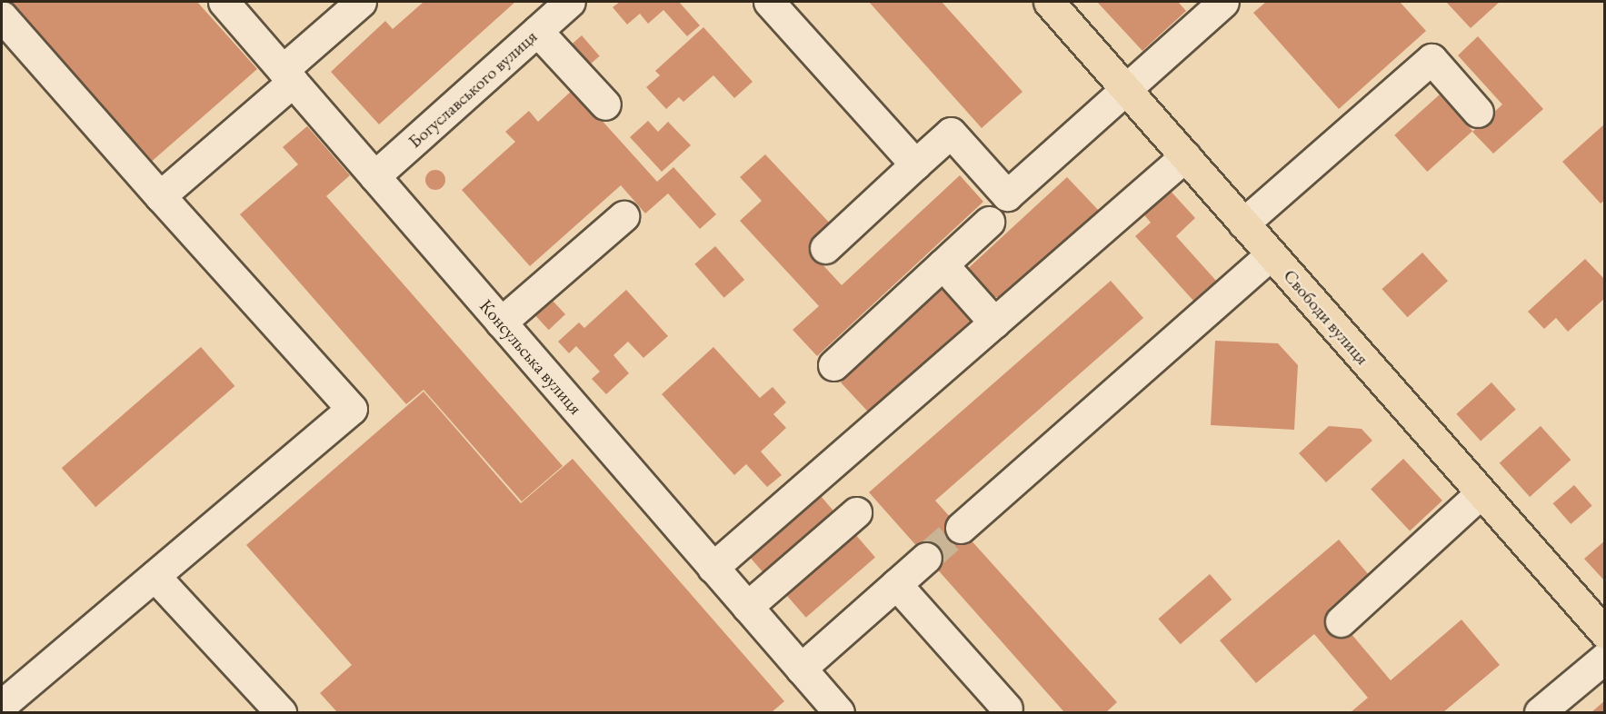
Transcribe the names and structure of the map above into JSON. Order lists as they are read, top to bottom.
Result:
{
  "streets": {
    "main road": ["Свободи вулиця"],
    "street": ["Богуславського вулиця", "Консульська вулиця"]
  },
  "crossings": [
    ["Богуславського вулиця", "Консульська вулиця"]
  ]
}
